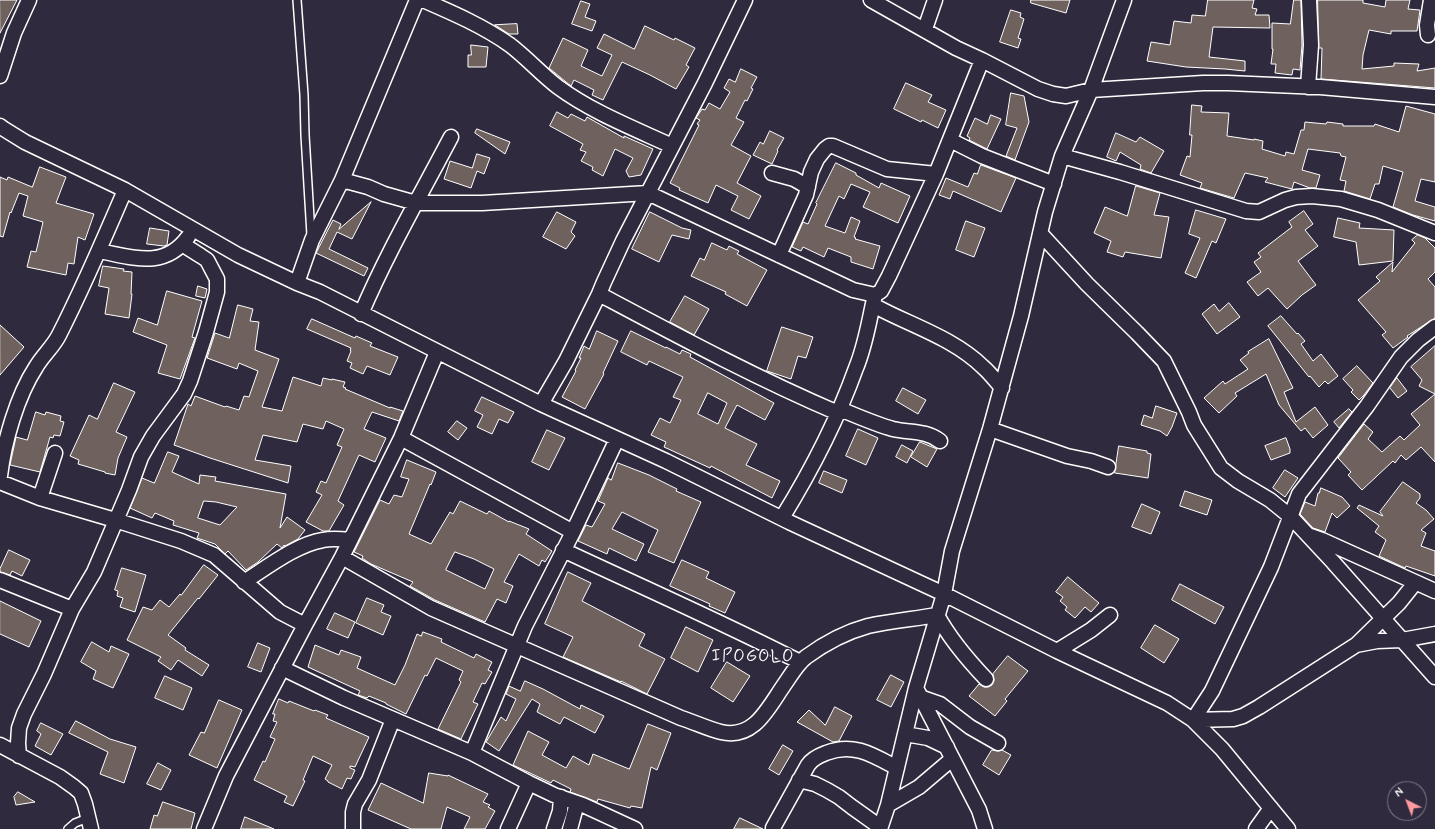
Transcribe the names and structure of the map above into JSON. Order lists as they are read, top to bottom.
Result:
{
  "districts": ["IPOGOLO"],
  "north": "top left"
}
